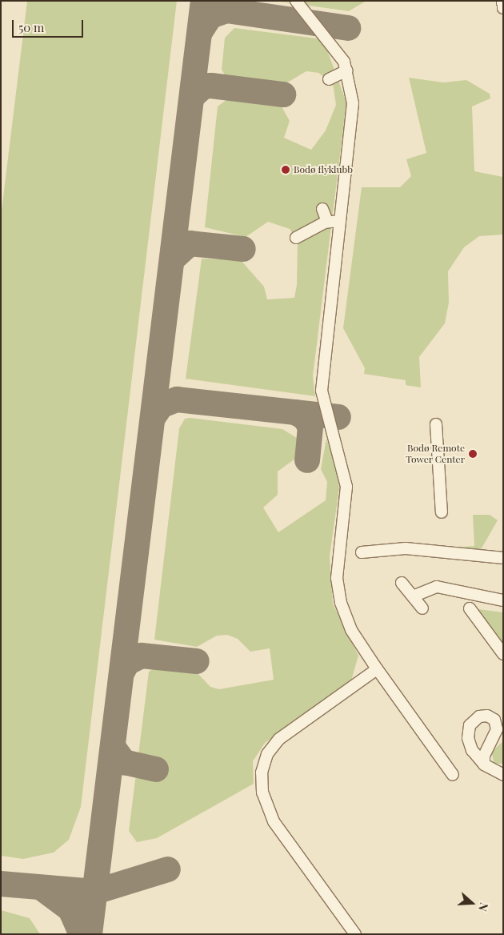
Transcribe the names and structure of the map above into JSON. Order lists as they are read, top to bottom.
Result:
{
  "places": ["Bodø flyklubb", "Bodø Remote Tower Center"],
  "scale_bar": "50 m",
  "north": "right"
}
